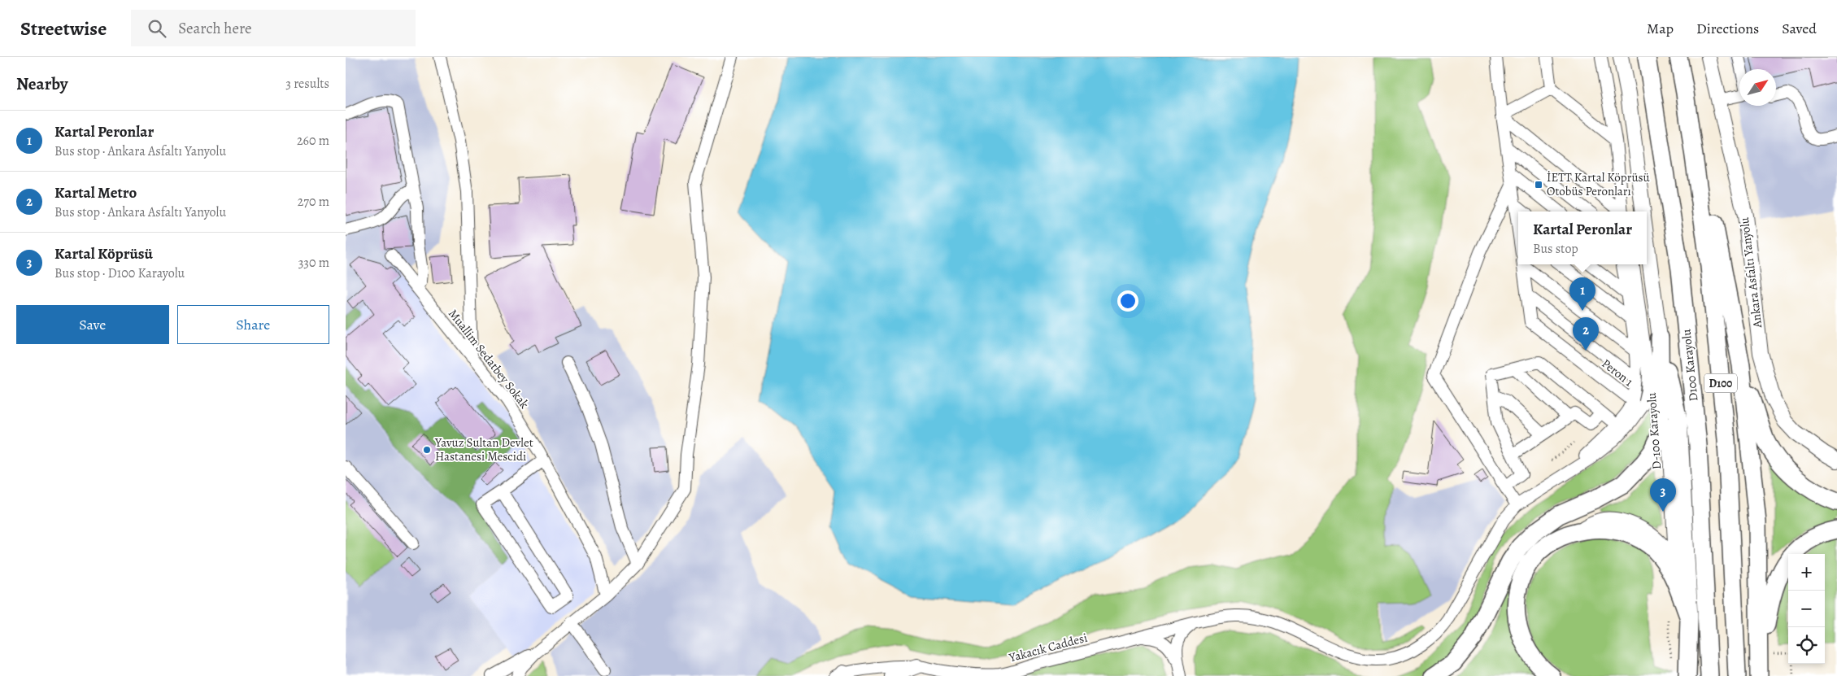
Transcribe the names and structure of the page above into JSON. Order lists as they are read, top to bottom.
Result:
{
  "streets": {
    "highway": ["D100 Karayolu", "D100"],
    "main road": ["Ankara Asfaltı Yanyolu"],
    "street": ["Muallim Sedatbey Sokak", "Peron 1", "Yakacık Caddesi"]
  },
  "places": {
    "transit": ["İETT Kartal Köprüsü Otobüs Peronları"],
    "other": ["Yavuz Sultan Devlet Hastanesi Mescidi"]
  },
  "north": "top right",
  "page": {
    "header": "Streetwise",
    "search": "Search here",
    "nav": ["Map", "Directions", "Saved"],
    "heading": ["Nearby", "3 results"],
    "list": [
      {
        "mark": "1",
        "name": "Kartal Peronlar",
        "note": "Bus stop · Ankara Asfaltı Yanyolu",
        "value": "260 m"
      },
      {
        "mark": "2",
        "name": "Kartal Metro",
        "note": "Bus stop · Ankara Asfaltı Yanyolu",
        "value": "270 m"
      },
      {
        "mark": "3",
        "name": "Kartal Köprüsü",
        "note": "Bus stop · D100 Karayolu",
        "value": "330 m"
      }
    ],
    "popup": ["Kartal Peronlar", "Bus stop"],
    "pins": ["1", "2", "3"],
    "buttons": ["Save", "Share"],
    "map_buttons": ["+", "−"]
  }
}
